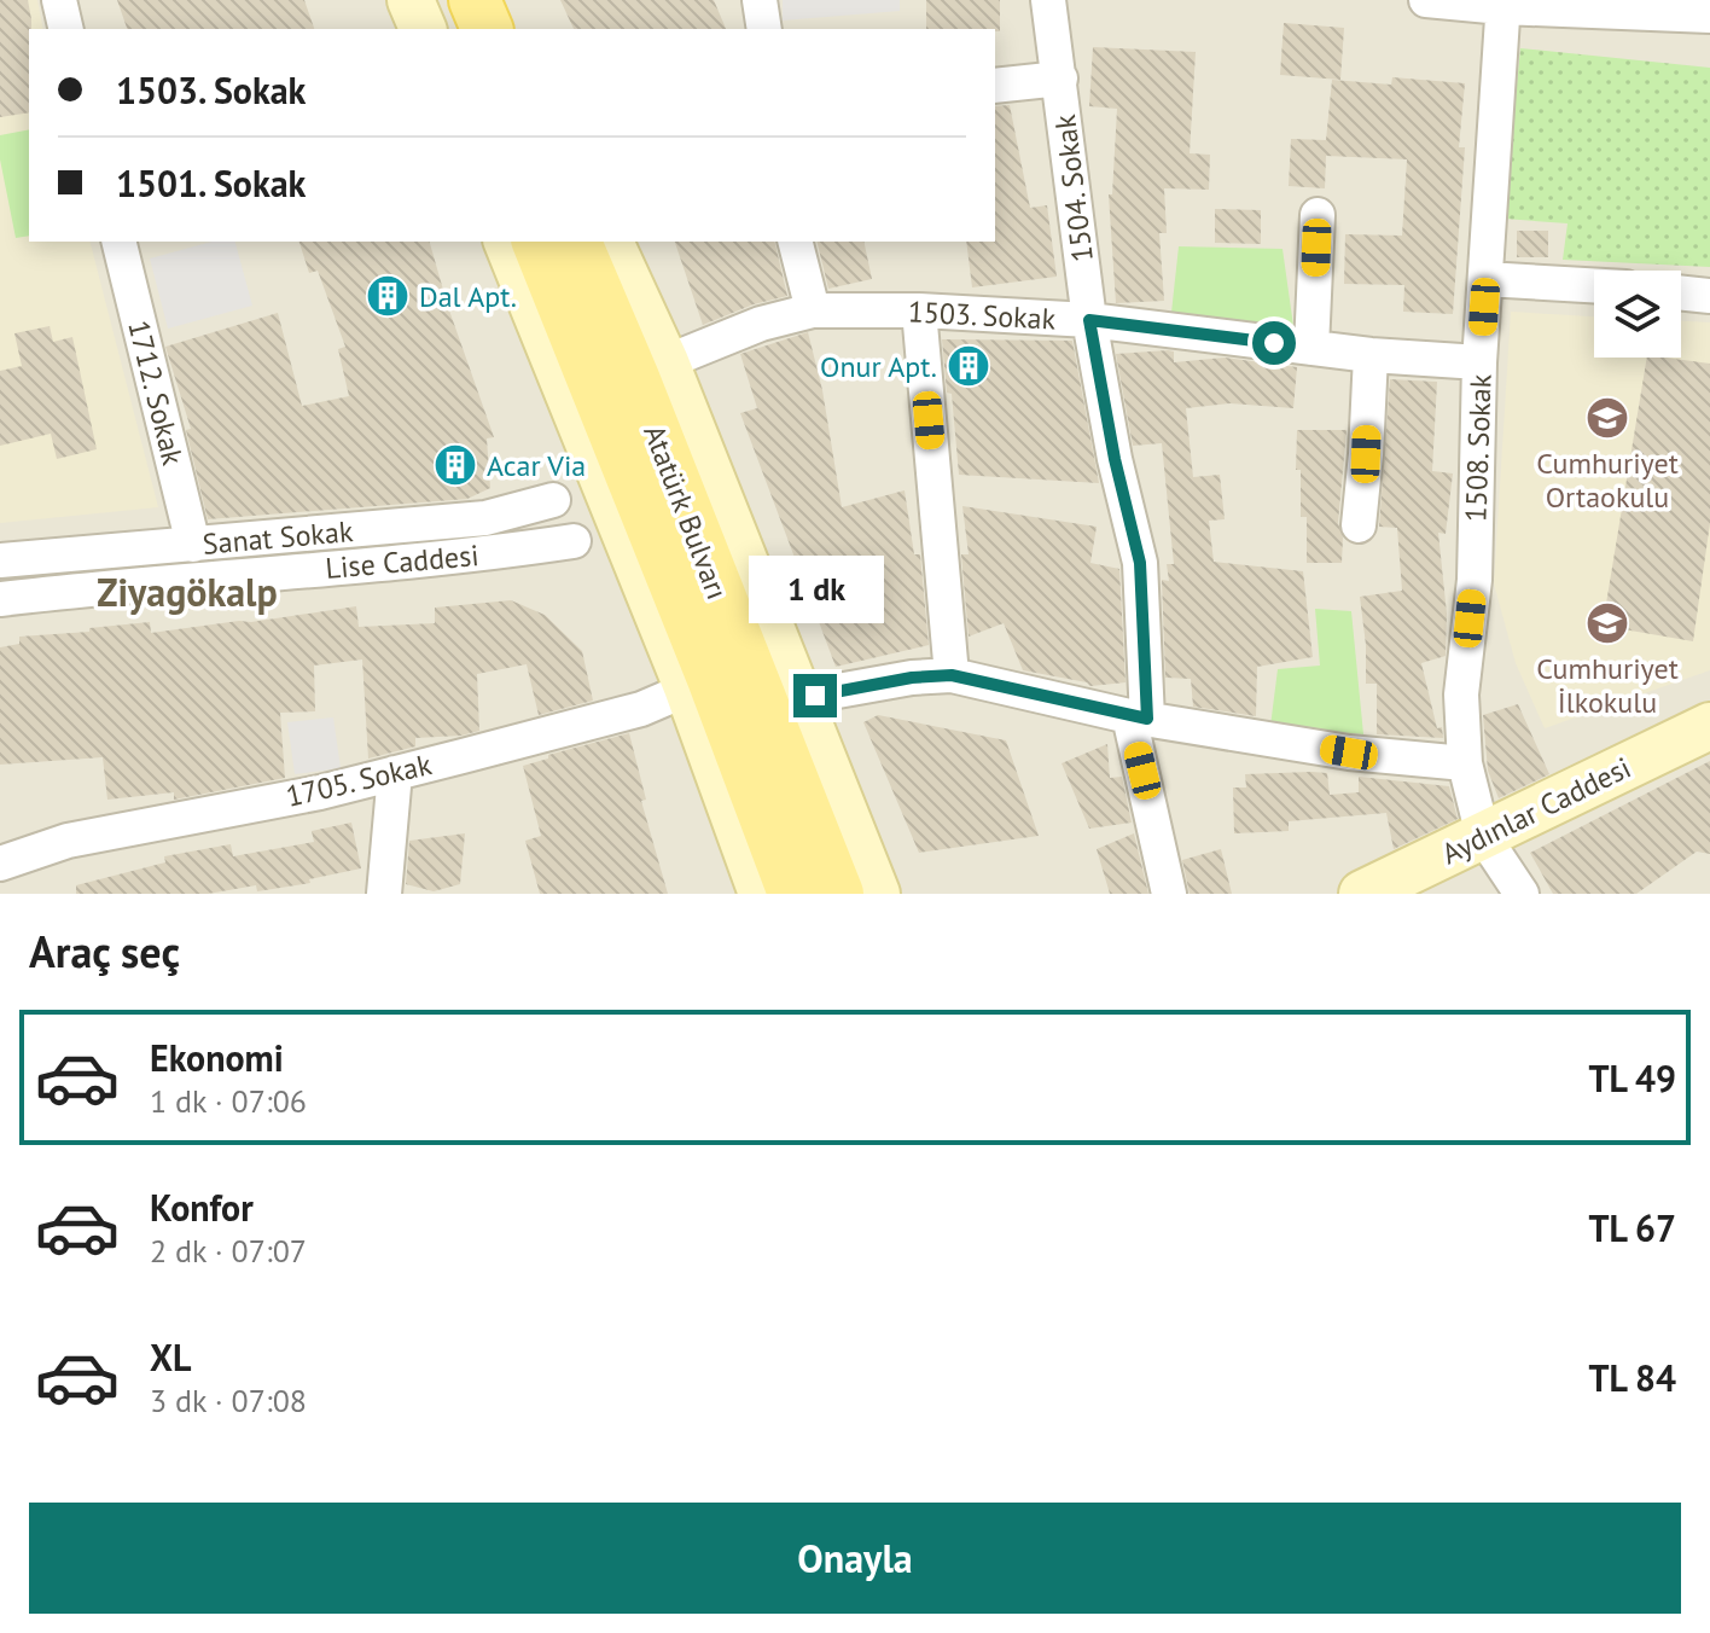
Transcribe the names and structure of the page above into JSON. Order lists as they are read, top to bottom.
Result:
{
  "streets": {
    "main road": ["Atatürk Bulvarı"],
    "street": [
      "1504. Sokak",
      "1503. Sokak",
      "1712. Sokak",
      "1508. Sokak",
      "Sanat Sokak",
      "Lise Caddesi",
      "1705. Sokak",
      "Aydınlar Caddesi"
    ]
  },
  "crossings": [
    ["1504. Sokak", "1503. Sokak"],
    ["1503. Sokak", "1508. Sokak"],
    ["1712. Sokak", "Sanat Sokak"],
    ["1508. Sokak", "Aydınlar Caddesi"],
    ["Atatürk Bulvarı", "1705. Sokak"]
  ],
  "districts": ["Ziyagökalp"],
  "places": {
    "building": ["Dal Apt.", "Onur Apt.", "Acar Via"],
    "school or university": ["Cumhuriyet Ortaokulu", "Cumhuriyet İlkokulu"]
  },
  "page": {
    "banner": ["1503. Sokak", "1501. Sokak"],
    "bubble": "1 dk",
    "heading": "Araç seç",
    "list": [
      {
        "name": "Ekonomi",
        "note": "1 dk · 07:06",
        "value": "TL 49"
      },
      {
        "name": "Konfor",
        "note": "2 dk · 07:07",
        "value": "TL 67"
      },
      {
        "name": "XL",
        "note": "3 dk · 07:08",
        "value": "TL 84"
      }
    ],
    "buttons": "Onayla"
  }
}
